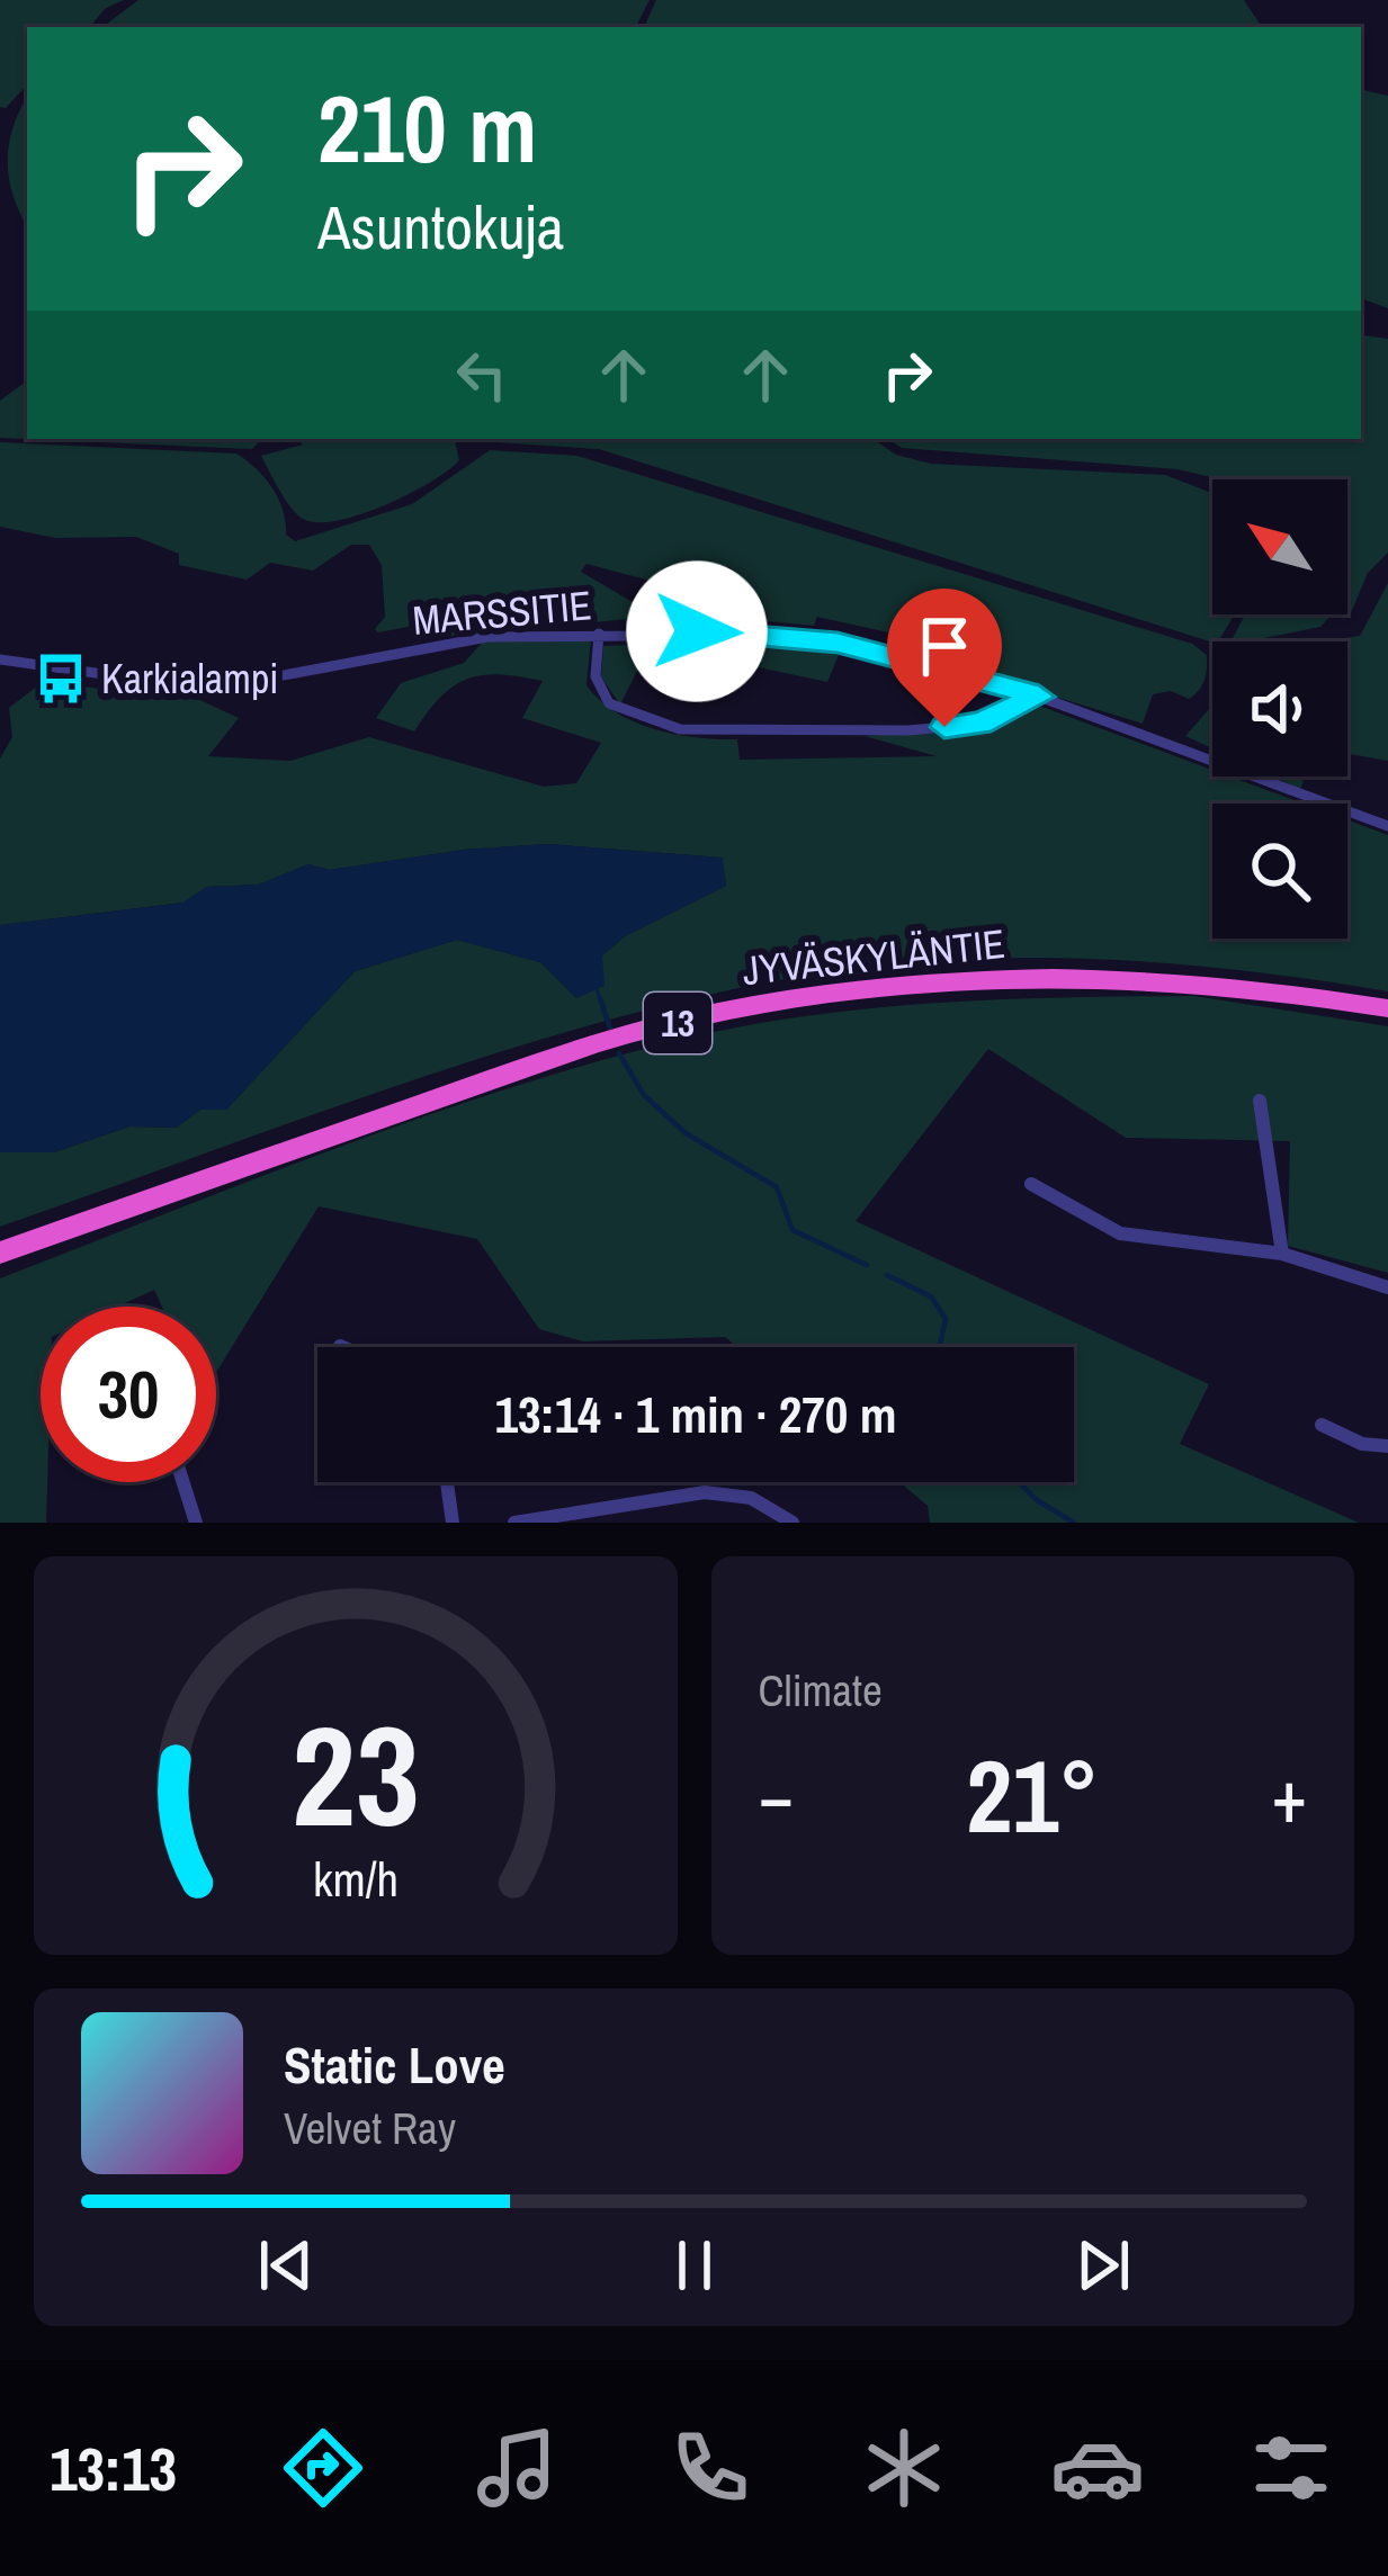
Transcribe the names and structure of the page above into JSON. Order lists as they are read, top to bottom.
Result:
{
  "streets": {
    "highway": ["JYVÄSKYLÄNTIE", "13"],
    "street": ["MARSSITIE"]
  },
  "places": {
    "bus stop": ["Karkialampi"]
  },
  "north": "top left",
  "page": {
    "turn": ["210 m", "Asuntokuja"],
    "limit": "30",
    "trip": "13:14 · 1 min · 270 m",
    "tile": "Climate",
    "heat": ["−", "21°", "+"],
    "song": ["Static Love", "Velvet Ray"],
    "tabs": "13:13",
    "gauge": ["23", "km/h"]
  }
}
